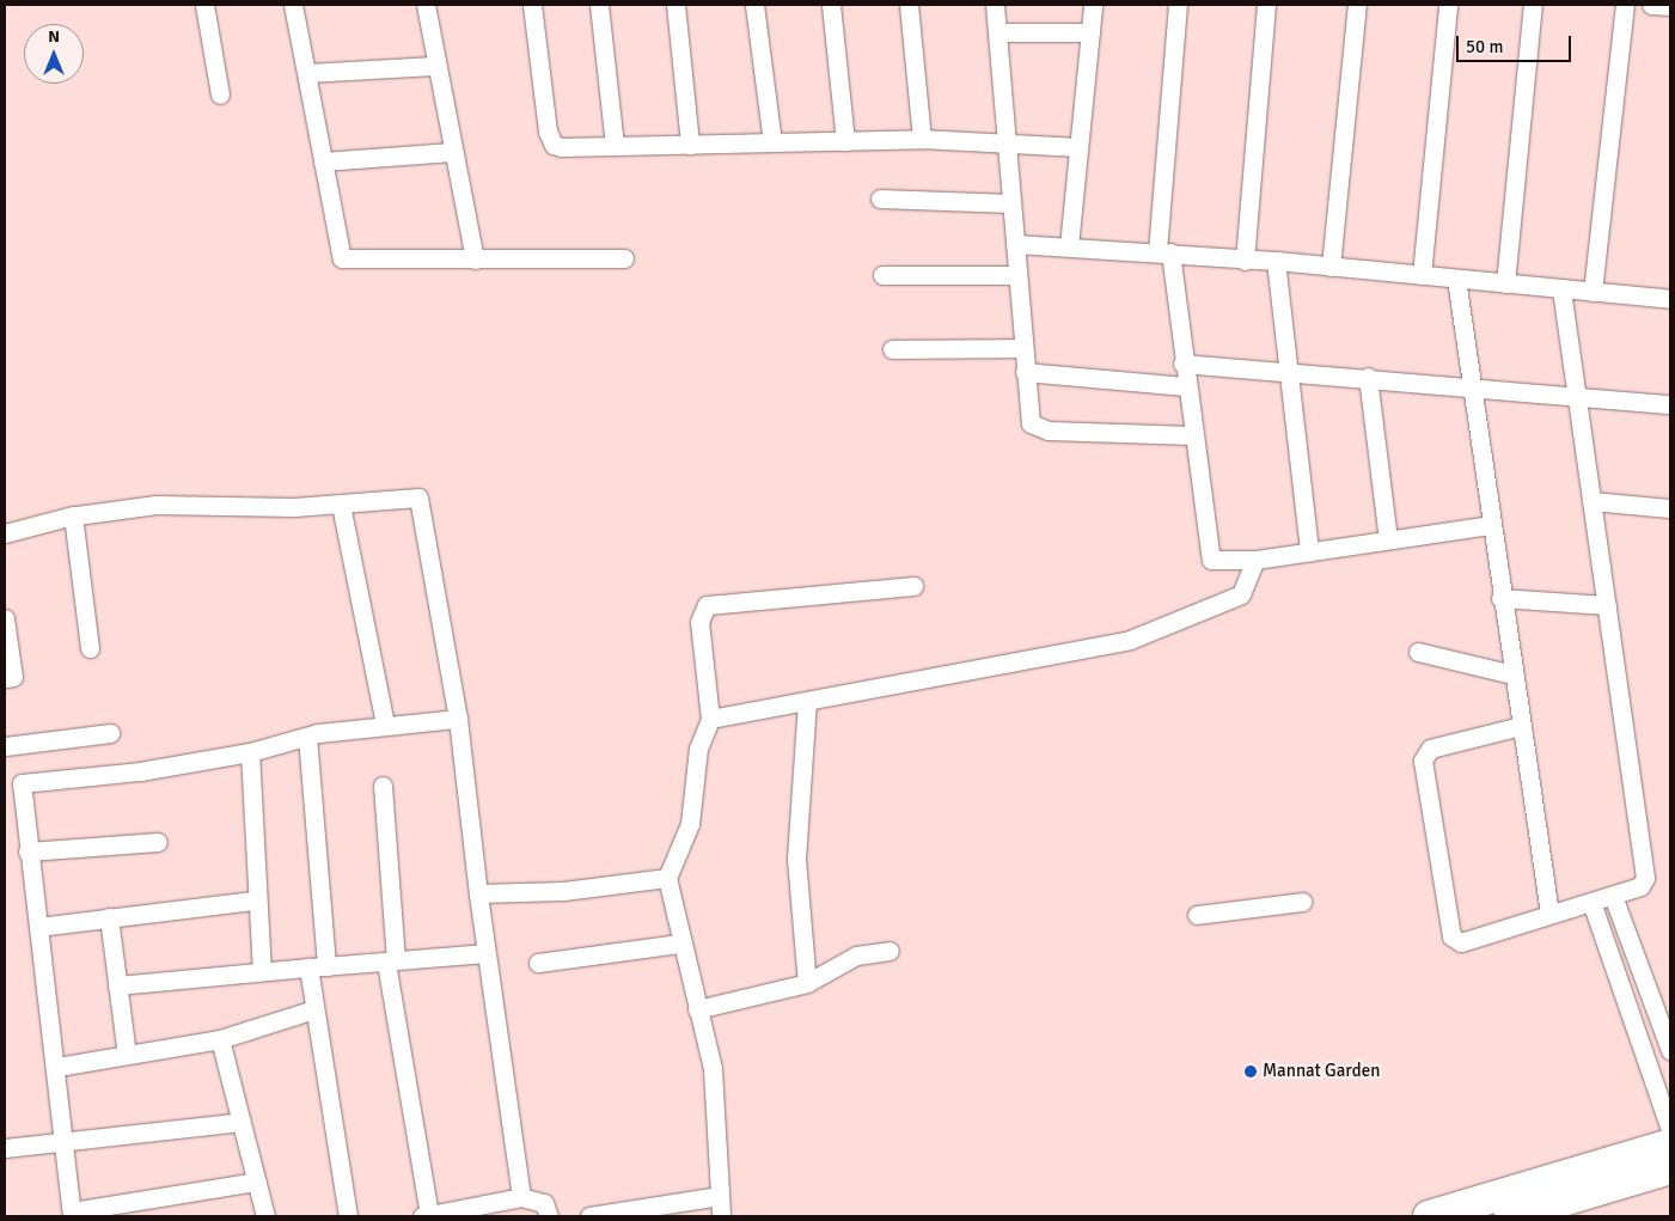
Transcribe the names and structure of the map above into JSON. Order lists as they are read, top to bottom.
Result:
{
  "places": ["Mannat Garden"],
  "scale_bar": "50 m",
  "north": "top"
}
